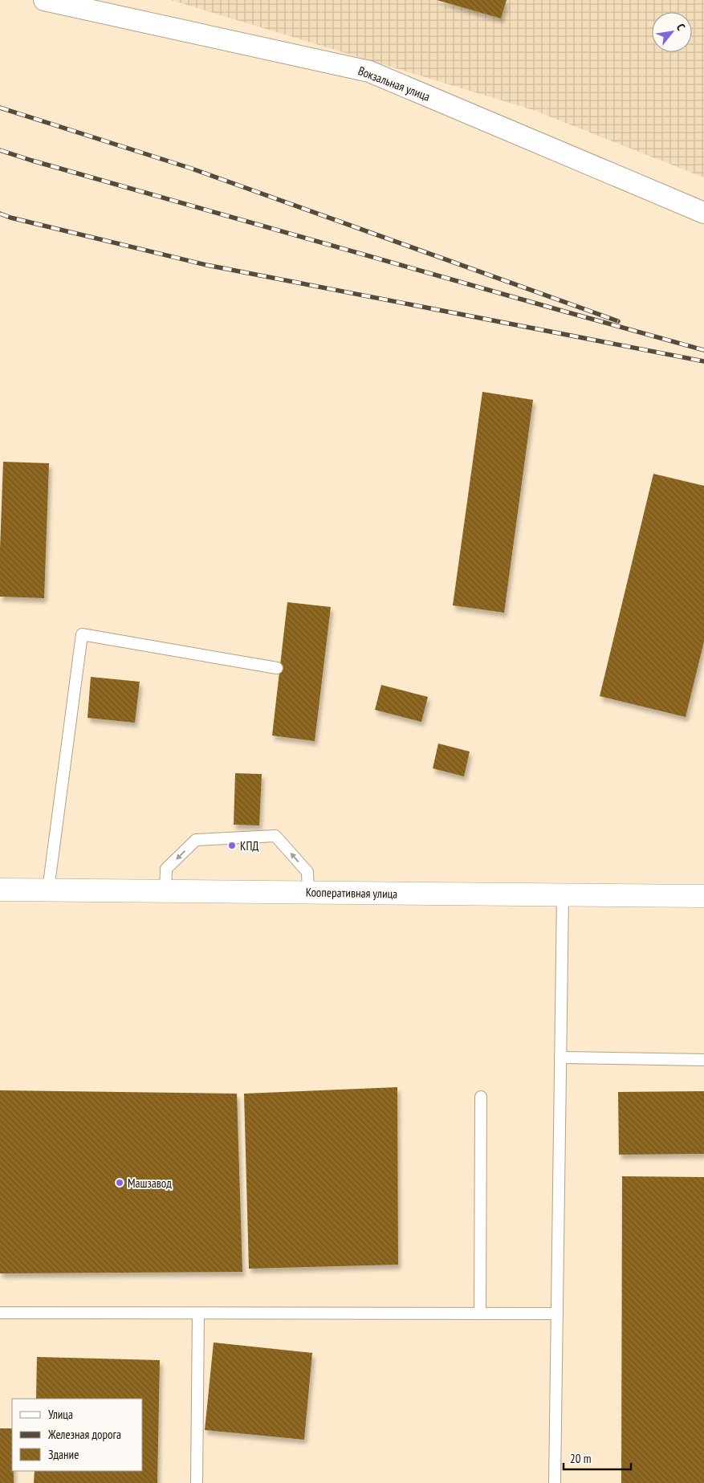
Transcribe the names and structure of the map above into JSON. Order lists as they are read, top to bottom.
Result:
{
  "streets": {
    "main road": ["Кооперативная улица"],
    "street": ["Вокзальная улица"]
  },
  "places": ["КПД", "Машзавод"],
  "legend": ["Улица", "Железная дорога", "Здание"],
  "scale_bar": "20 m",
  "north": "top right"
}
